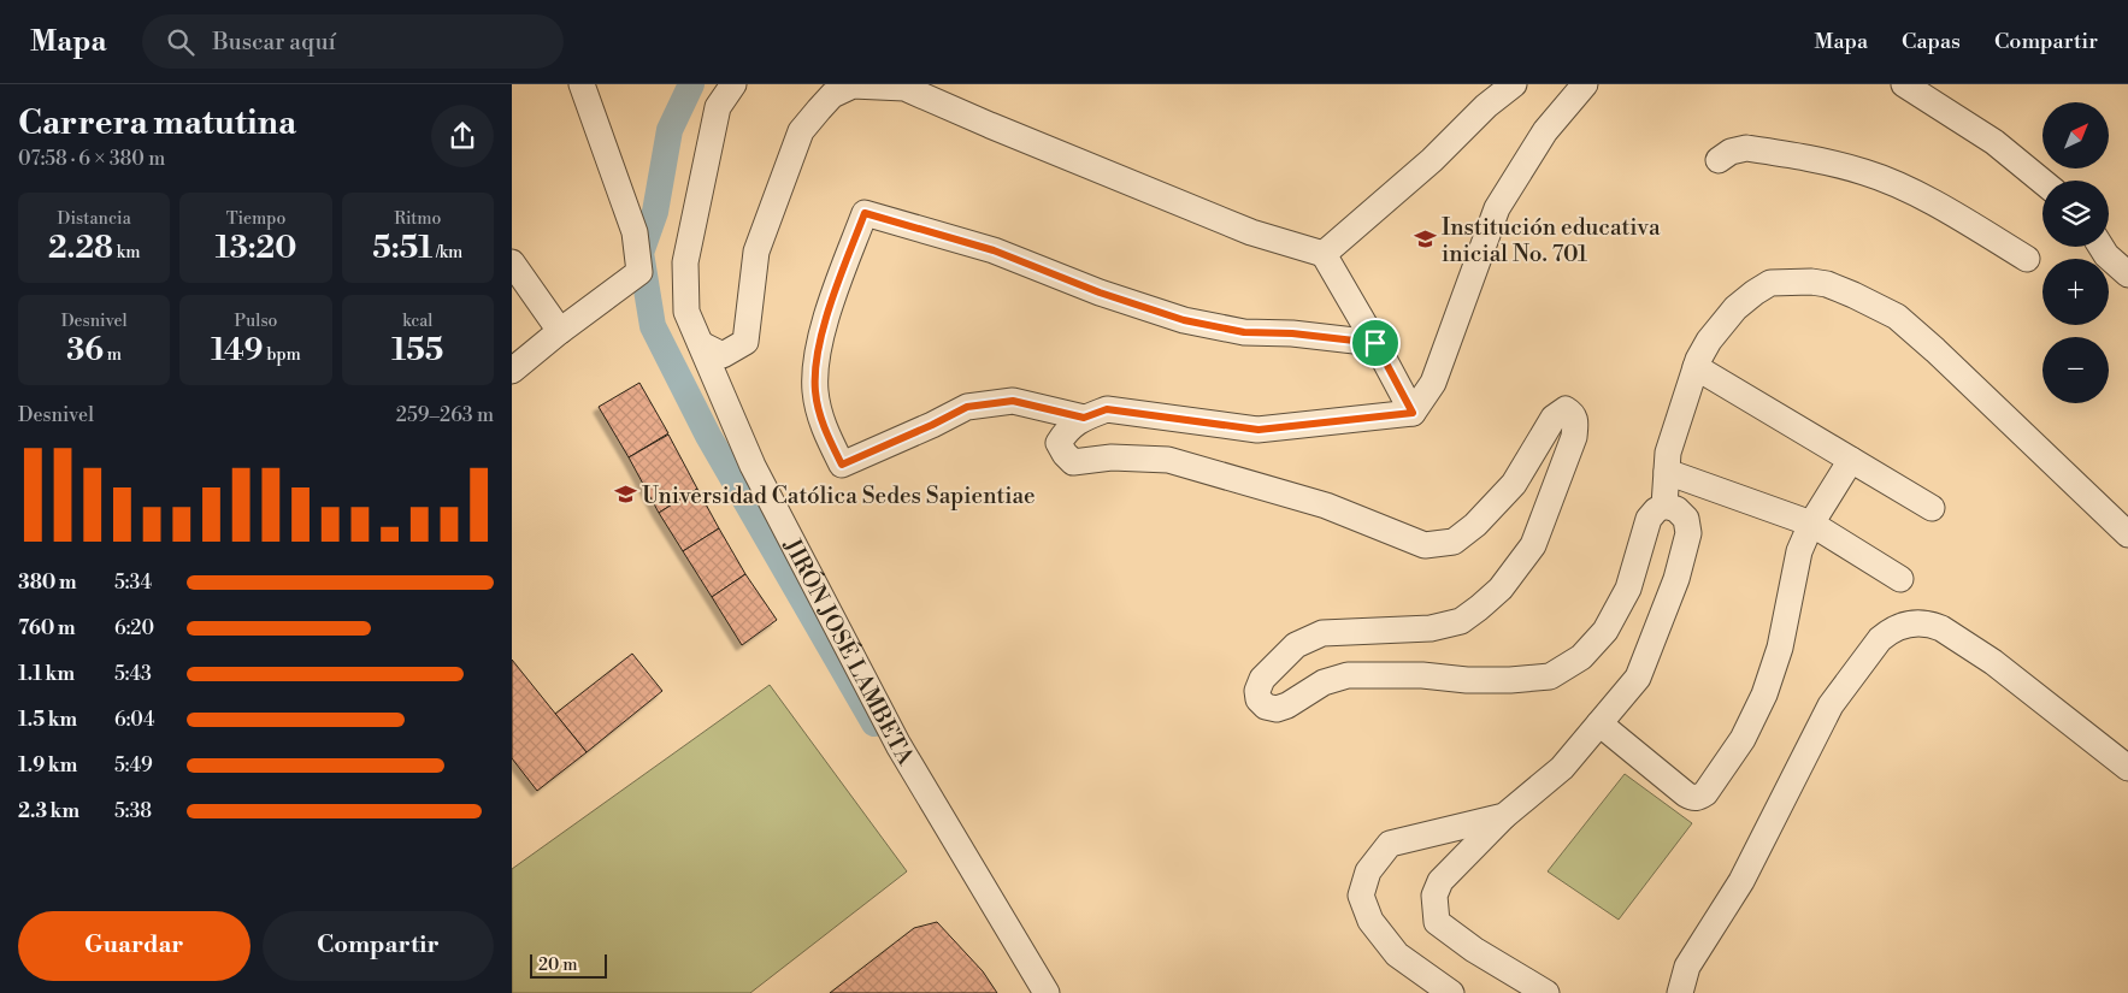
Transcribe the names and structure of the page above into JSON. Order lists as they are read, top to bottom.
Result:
{
  "streets": {
    "street": ["JIRÓN JOSÉ LAMBETA"]
  },
  "places": {
    "school or university": ["Institución educativa inicial No. 701", "Universidad Católica Sedes Sapientiae"]
  },
  "scale_bar": "20 m",
  "north": "top right",
  "page": {
    "header": "Mapa",
    "search": "Buscar aquí",
    "nav": ["Mapa", "Capas", "Compartir"],
    "heading": ["Carrera matutina", "07:58 · 6 × 380 m"],
    "map_buttons": ["+", "−"],
    "stats": [
      ["Distancia", "2.28 km"],
      ["Tiempo", "13:20"],
      ["Ritmo", "5:51 /km"],
      ["Desnivel", "36 m"],
      ["Pulso", "149 bpm"],
      ["kcal", "155"]
    ],
    "chart": ["Desnivel", "259–263 m"],
    "list": [
      {
        "name": "380 m",
        "note": "5:34"
      },
      {
        "name": "760 m",
        "note": "6:20"
      },
      {
        "name": "1.1 km",
        "note": "5:43"
      },
      {
        "name": "1.5 km",
        "note": "6:04"
      },
      {
        "name": "1.9 km",
        "note": "5:49"
      },
      {
        "name": "2.3 km",
        "note": "5:38"
      }
    ],
    "buttons": ["Guardar", "Compartir"],
    "scale": "20 m"
  }
}
